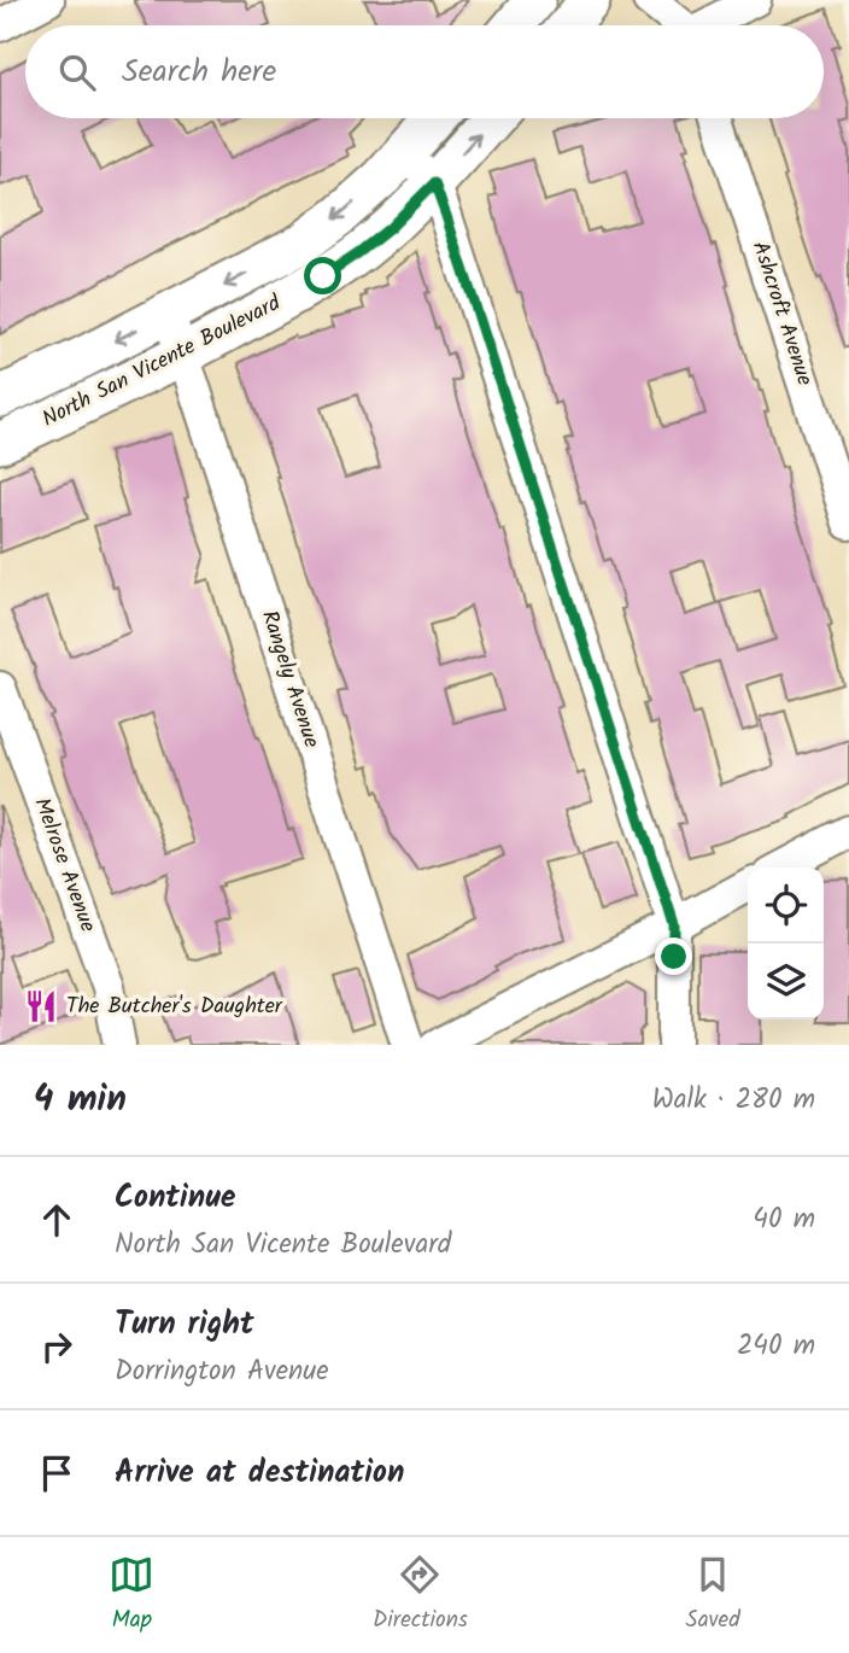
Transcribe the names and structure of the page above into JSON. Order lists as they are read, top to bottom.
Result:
{
  "streets": {
    "main road": ["North San Vicente Boulevard"],
    "street": ["Ashcroft Avenue", "Rangely Avenue", "Melrose Avenue"]
  },
  "crossings": [
    ["North San Vicente Boulevard", "Rangely Avenue"]
  ],
  "places": {
    "restaurant": ["The Butcher's Daughter"]
  },
  "page": {
    "search": "Search here",
    "heading": ["4 min", "Walk · 280 m"],
    "list": [
      ["Continue", "North San Vicente Boulevard", "40 m"],
      ["Turn right", "Dorrington Avenue", "240 m"],
      "Arrive at destination"
    ],
    "nav": ["Map", "Directions", "Saved"]
  }
}
